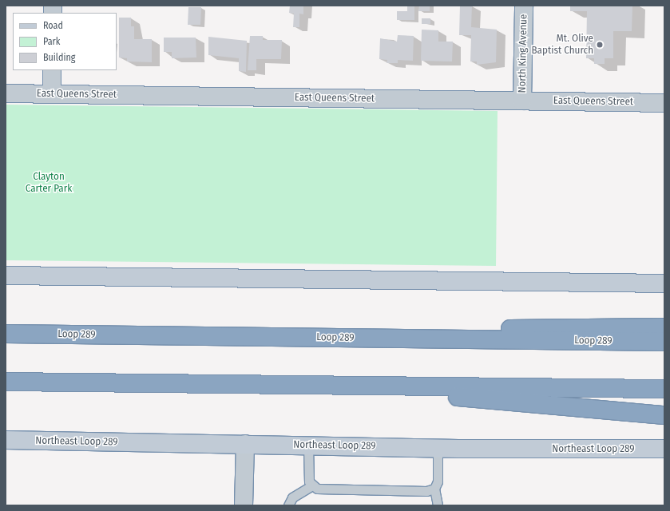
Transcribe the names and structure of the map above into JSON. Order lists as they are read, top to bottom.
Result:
{
  "streets": {
    "highway": ["Loop 289"],
    "main road": ["Northeast Loop 289"],
    "street": ["North King Avenue", "East Queens Street"]
  },
  "crossings": [
    ["North King Avenue", "East Queens Street"]
  ],
  "parks": ["Clayton Carter Park"],
  "places": ["Mt. Olive Baptist Church"],
  "legend": ["Road", "Park", "Building"]
}
